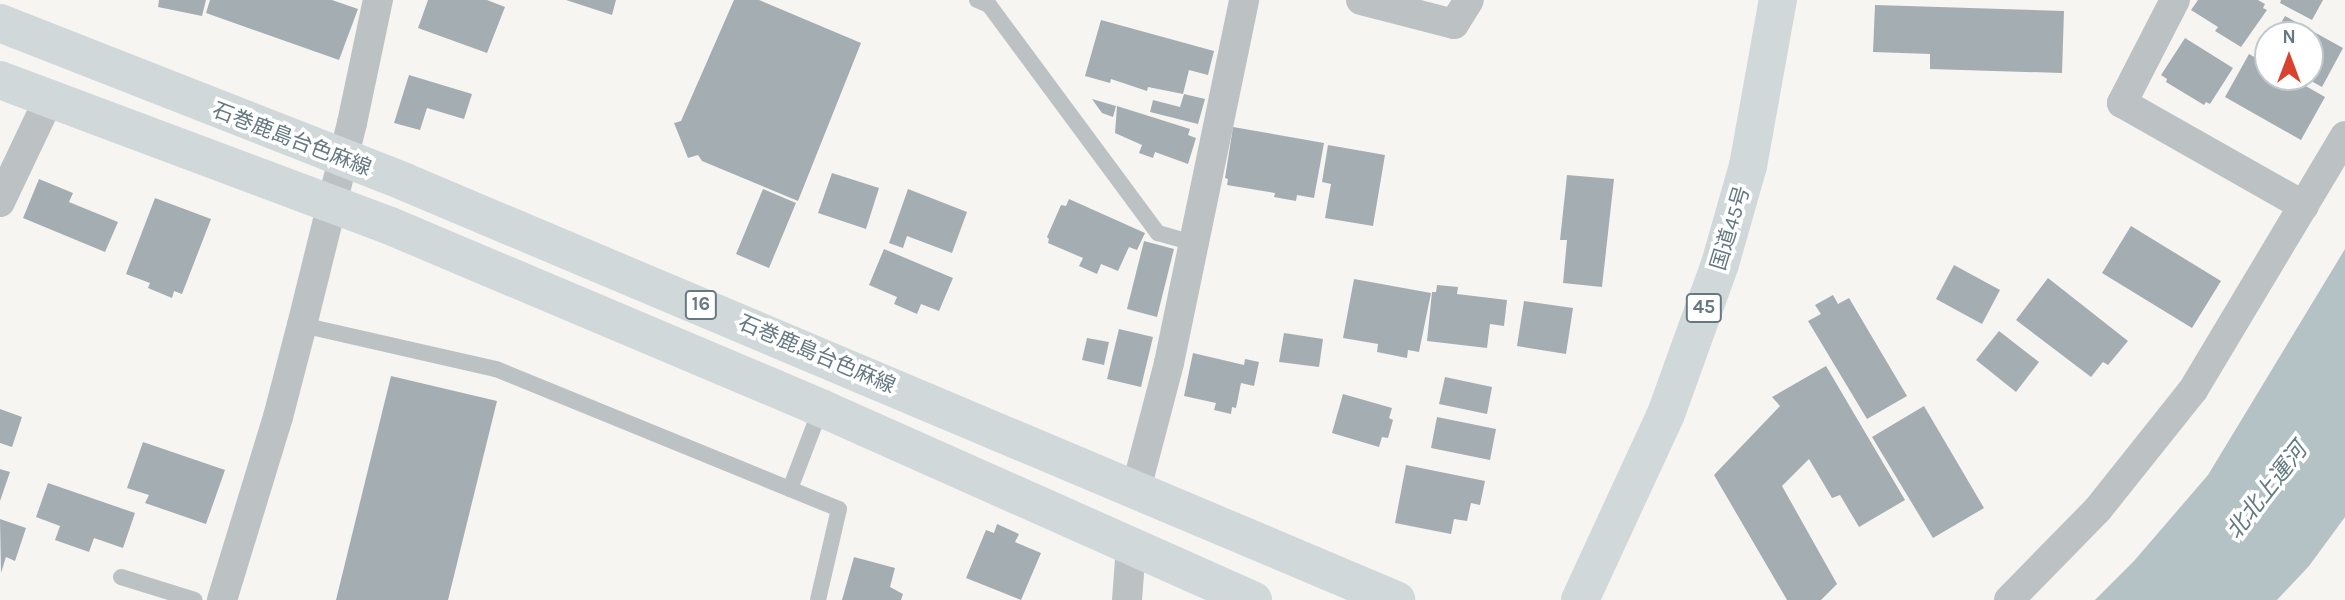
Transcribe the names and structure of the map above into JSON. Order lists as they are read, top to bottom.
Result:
{
  "streets": {
    "main road": [
      "石巻鹿島台色麻線",
      "国道45号",
      "16",
      "45"
    ]
  },
  "water": ["北北上運河"],
  "north": "top"
}
